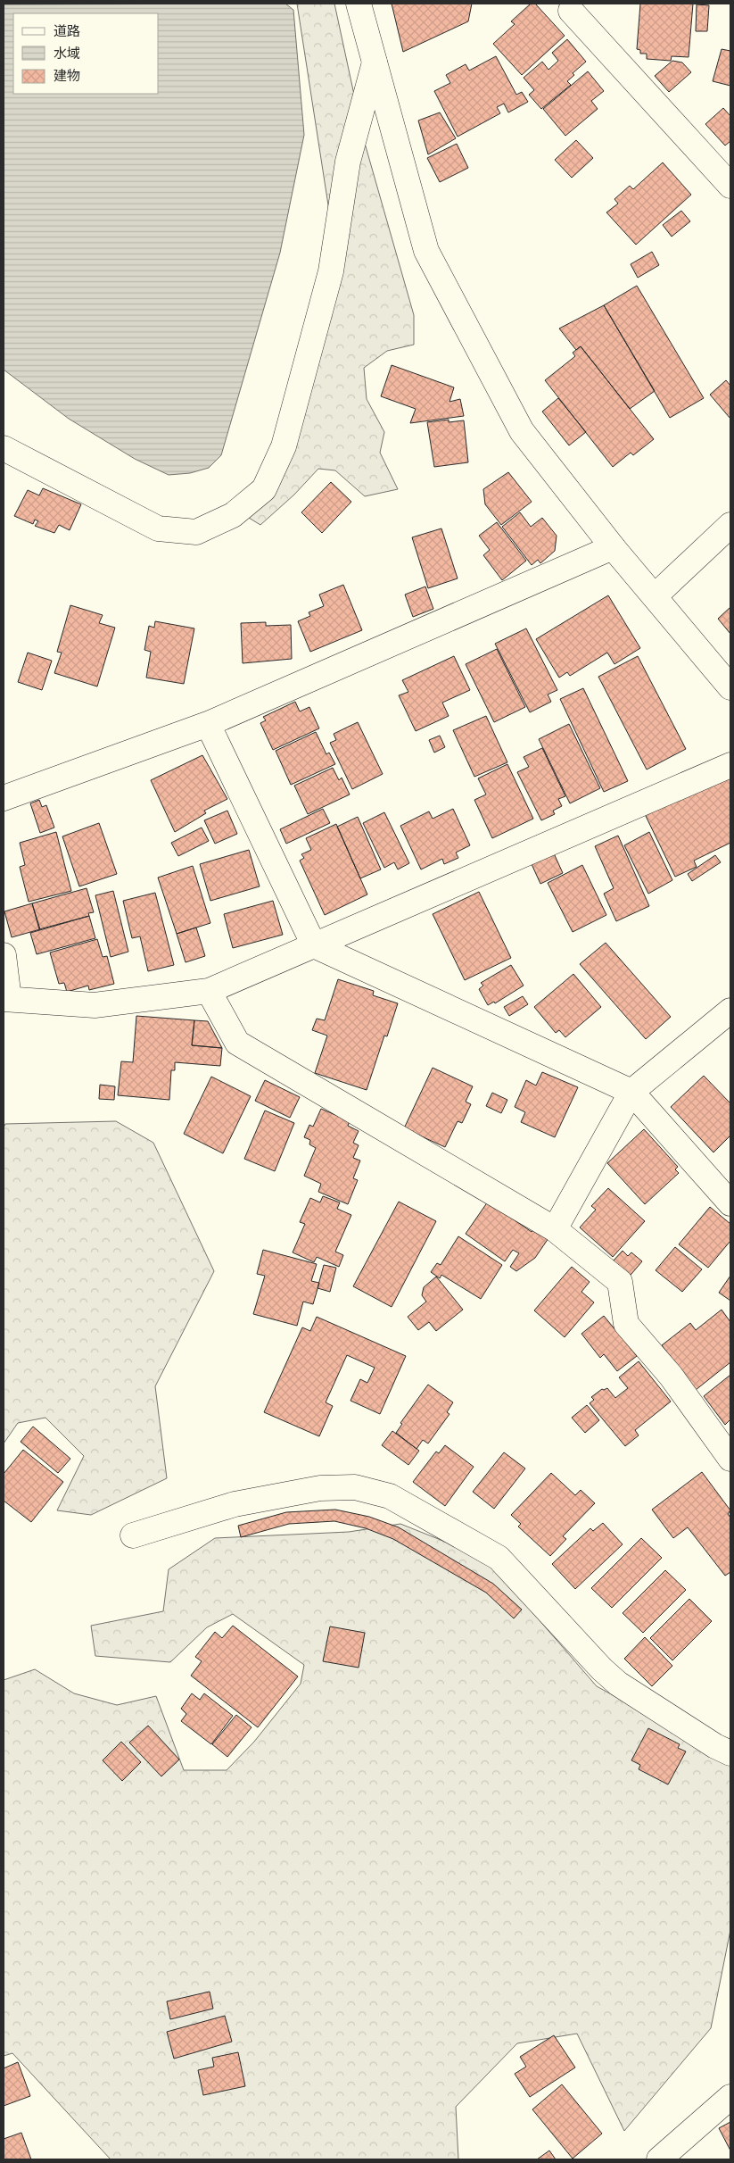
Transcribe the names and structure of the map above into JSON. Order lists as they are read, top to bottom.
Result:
{
  "legend": ["道路", "水域", "建物"]
}
